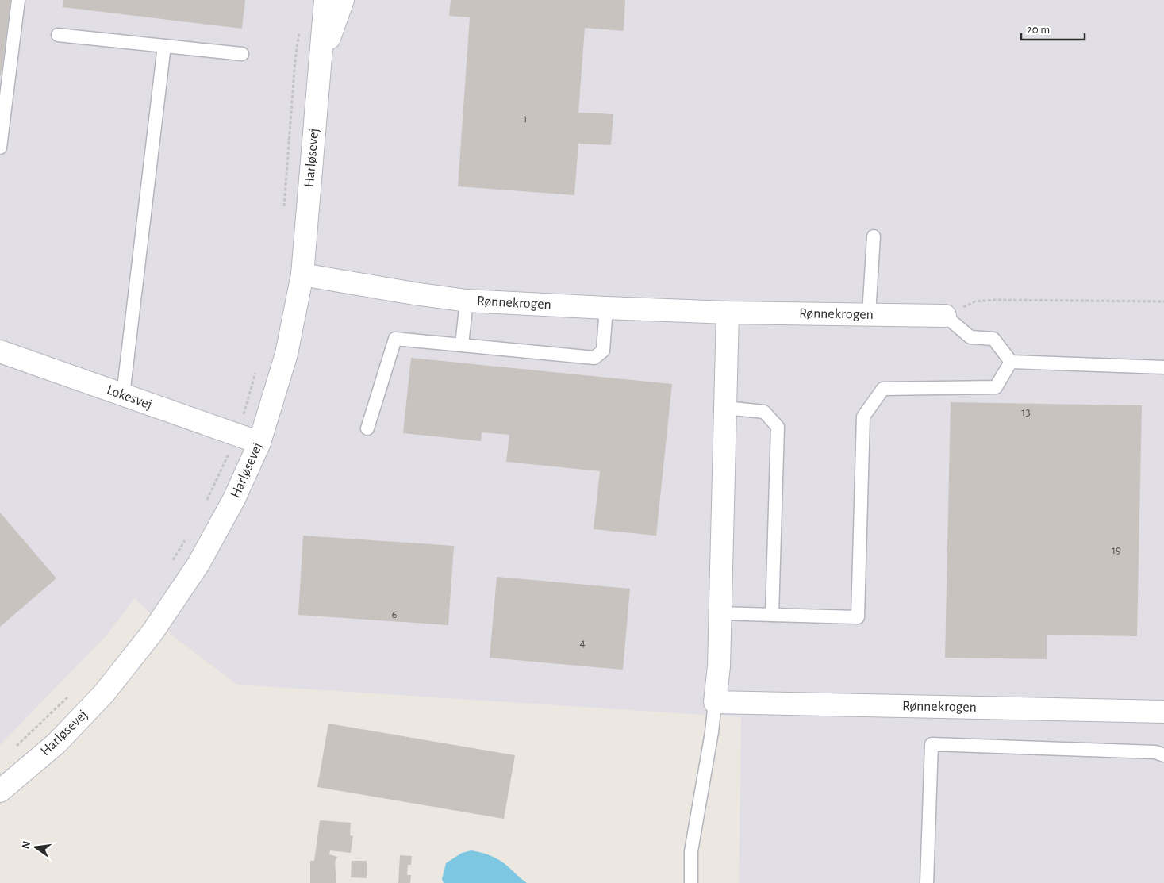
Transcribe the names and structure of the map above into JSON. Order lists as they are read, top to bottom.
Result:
{
  "streets": {
    "street": ["Harløsevej", "Rønnekrogen", "Lokesvej"]
  },
  "crossings": [
    ["Harløsevej", "Rønnekrogen"],
    ["Harløsevej", "Lokesvej"]
  ],
  "house_numbers": [
    "1",
    "13",
    "19",
    "6",
    "4"
  ],
  "scale_bar": "20 m",
  "north": "left"
}
